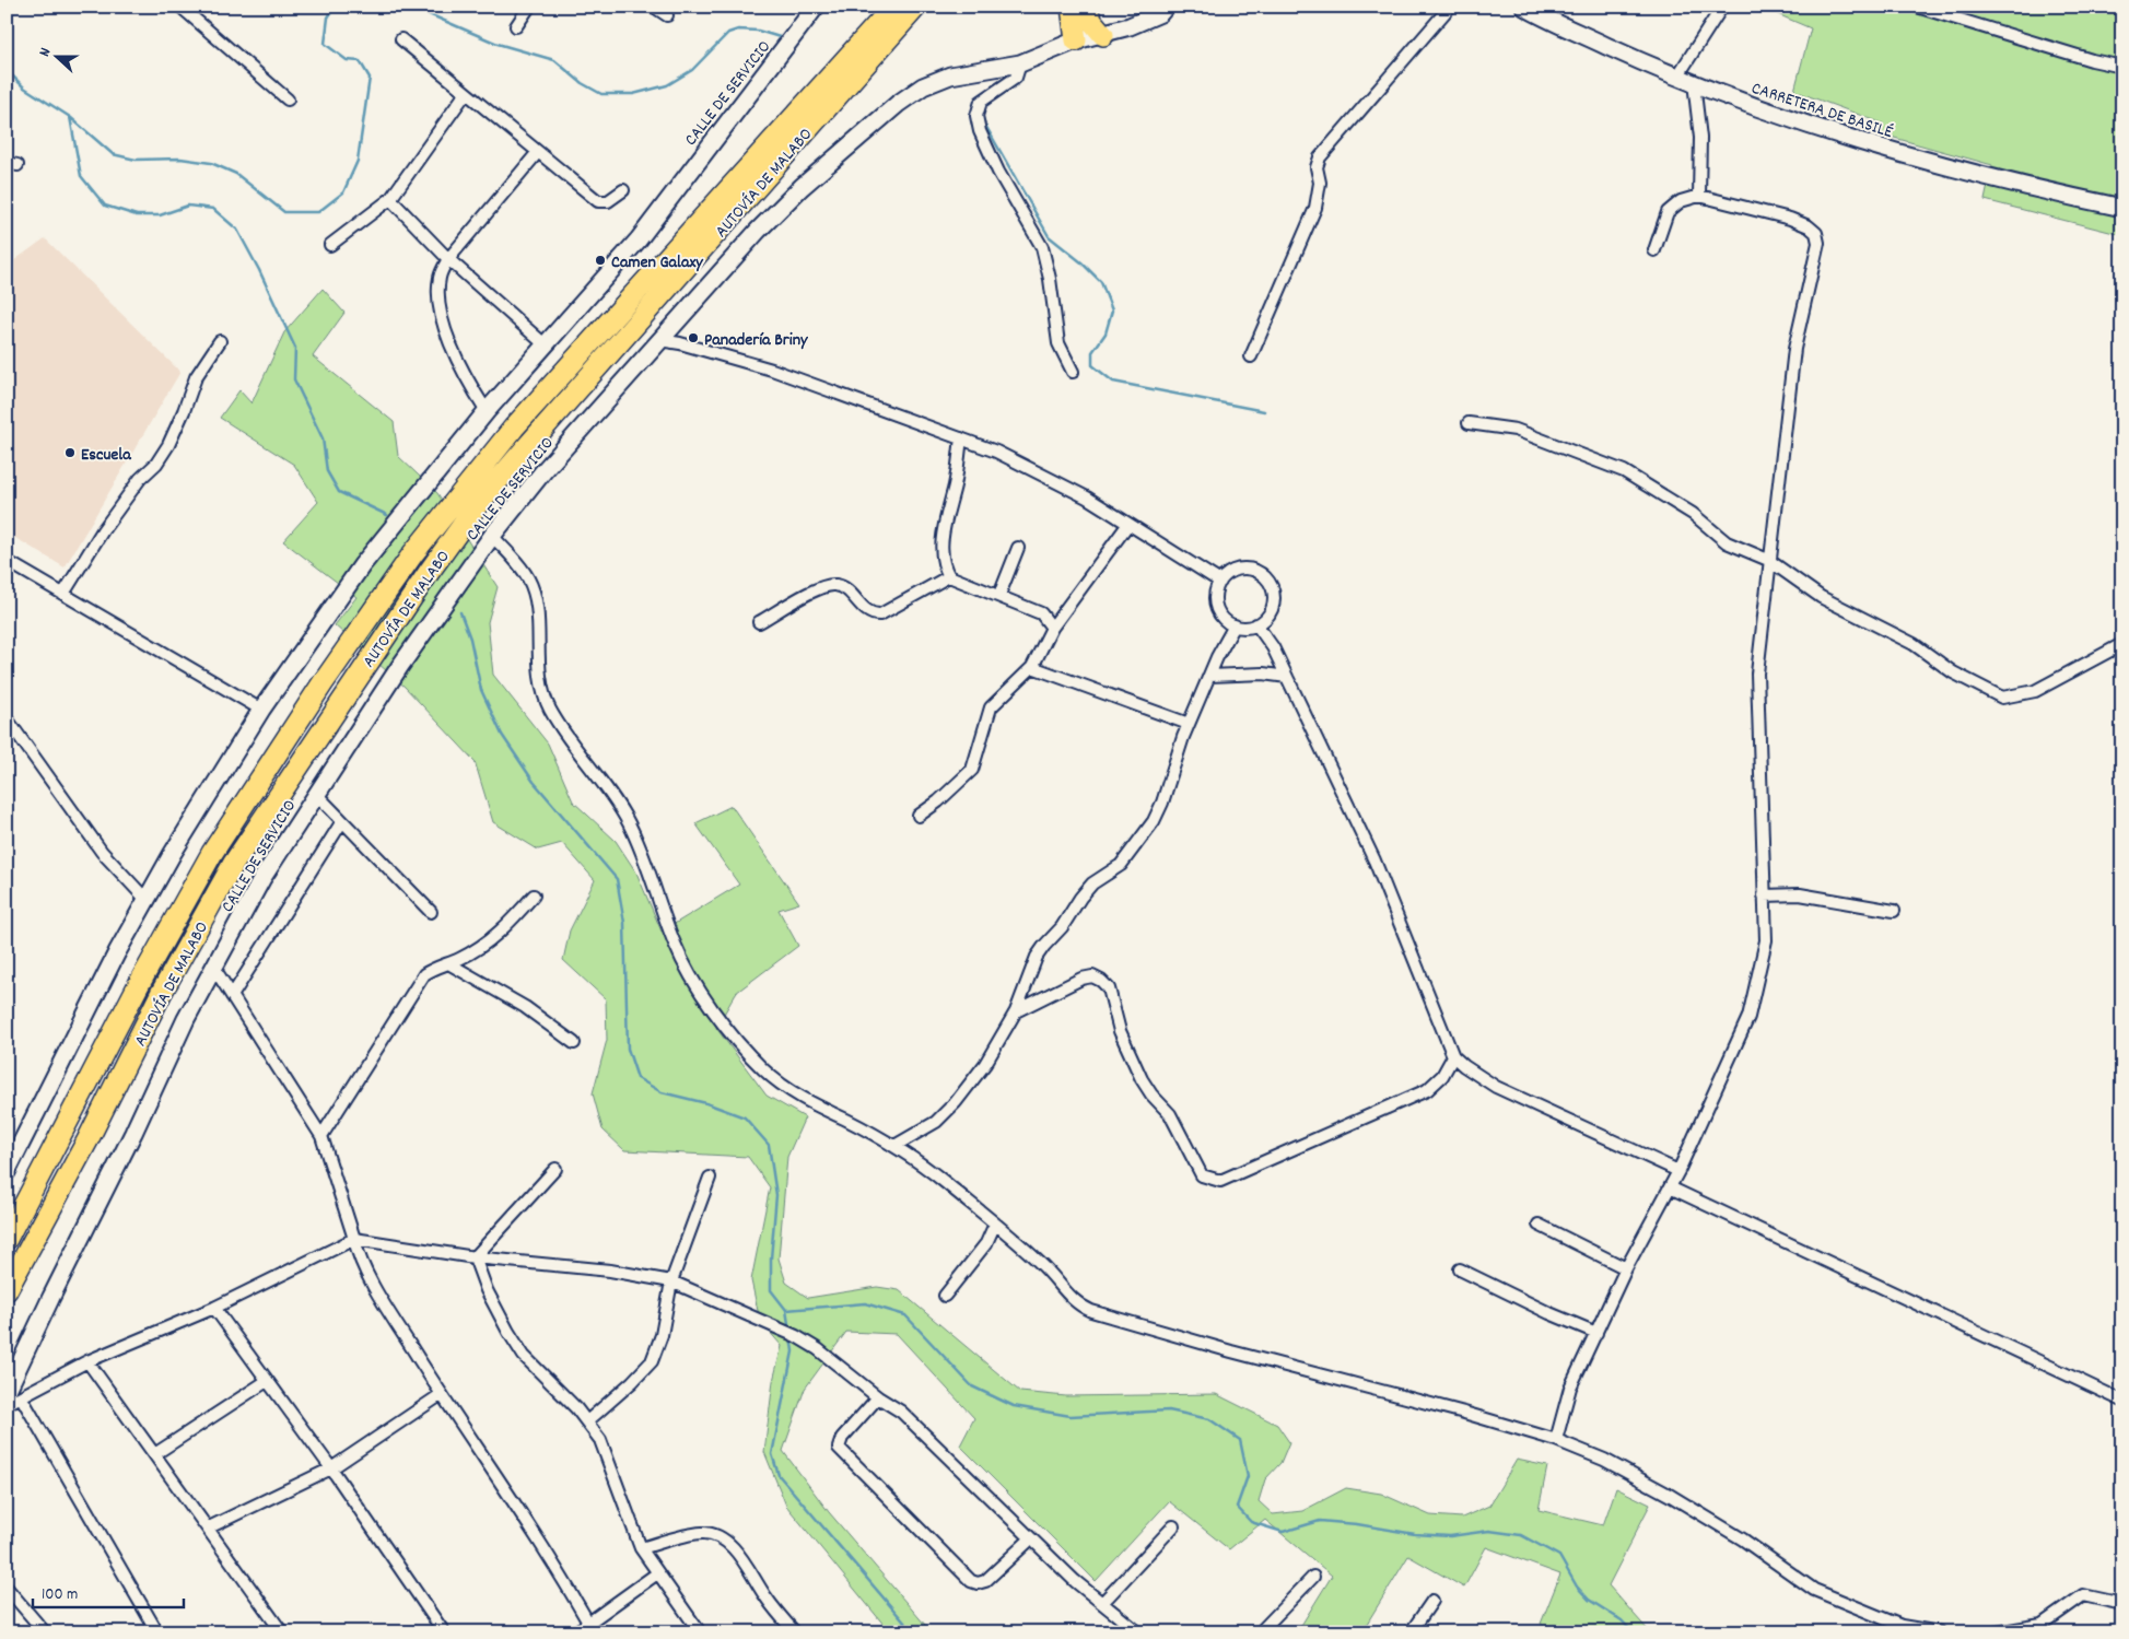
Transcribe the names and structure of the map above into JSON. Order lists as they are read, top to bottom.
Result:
{
  "streets": {
    "highway": ["AUTOVÍA DE MALABO"],
    "street": ["CALLE DE SERVICIO", "CARRETERA DE BASILÉ"]
  },
  "places": ["Camen Galaxy", "Panadería Briny", "Escuela"],
  "scale_bar": "100 m",
  "north": "left"
}
